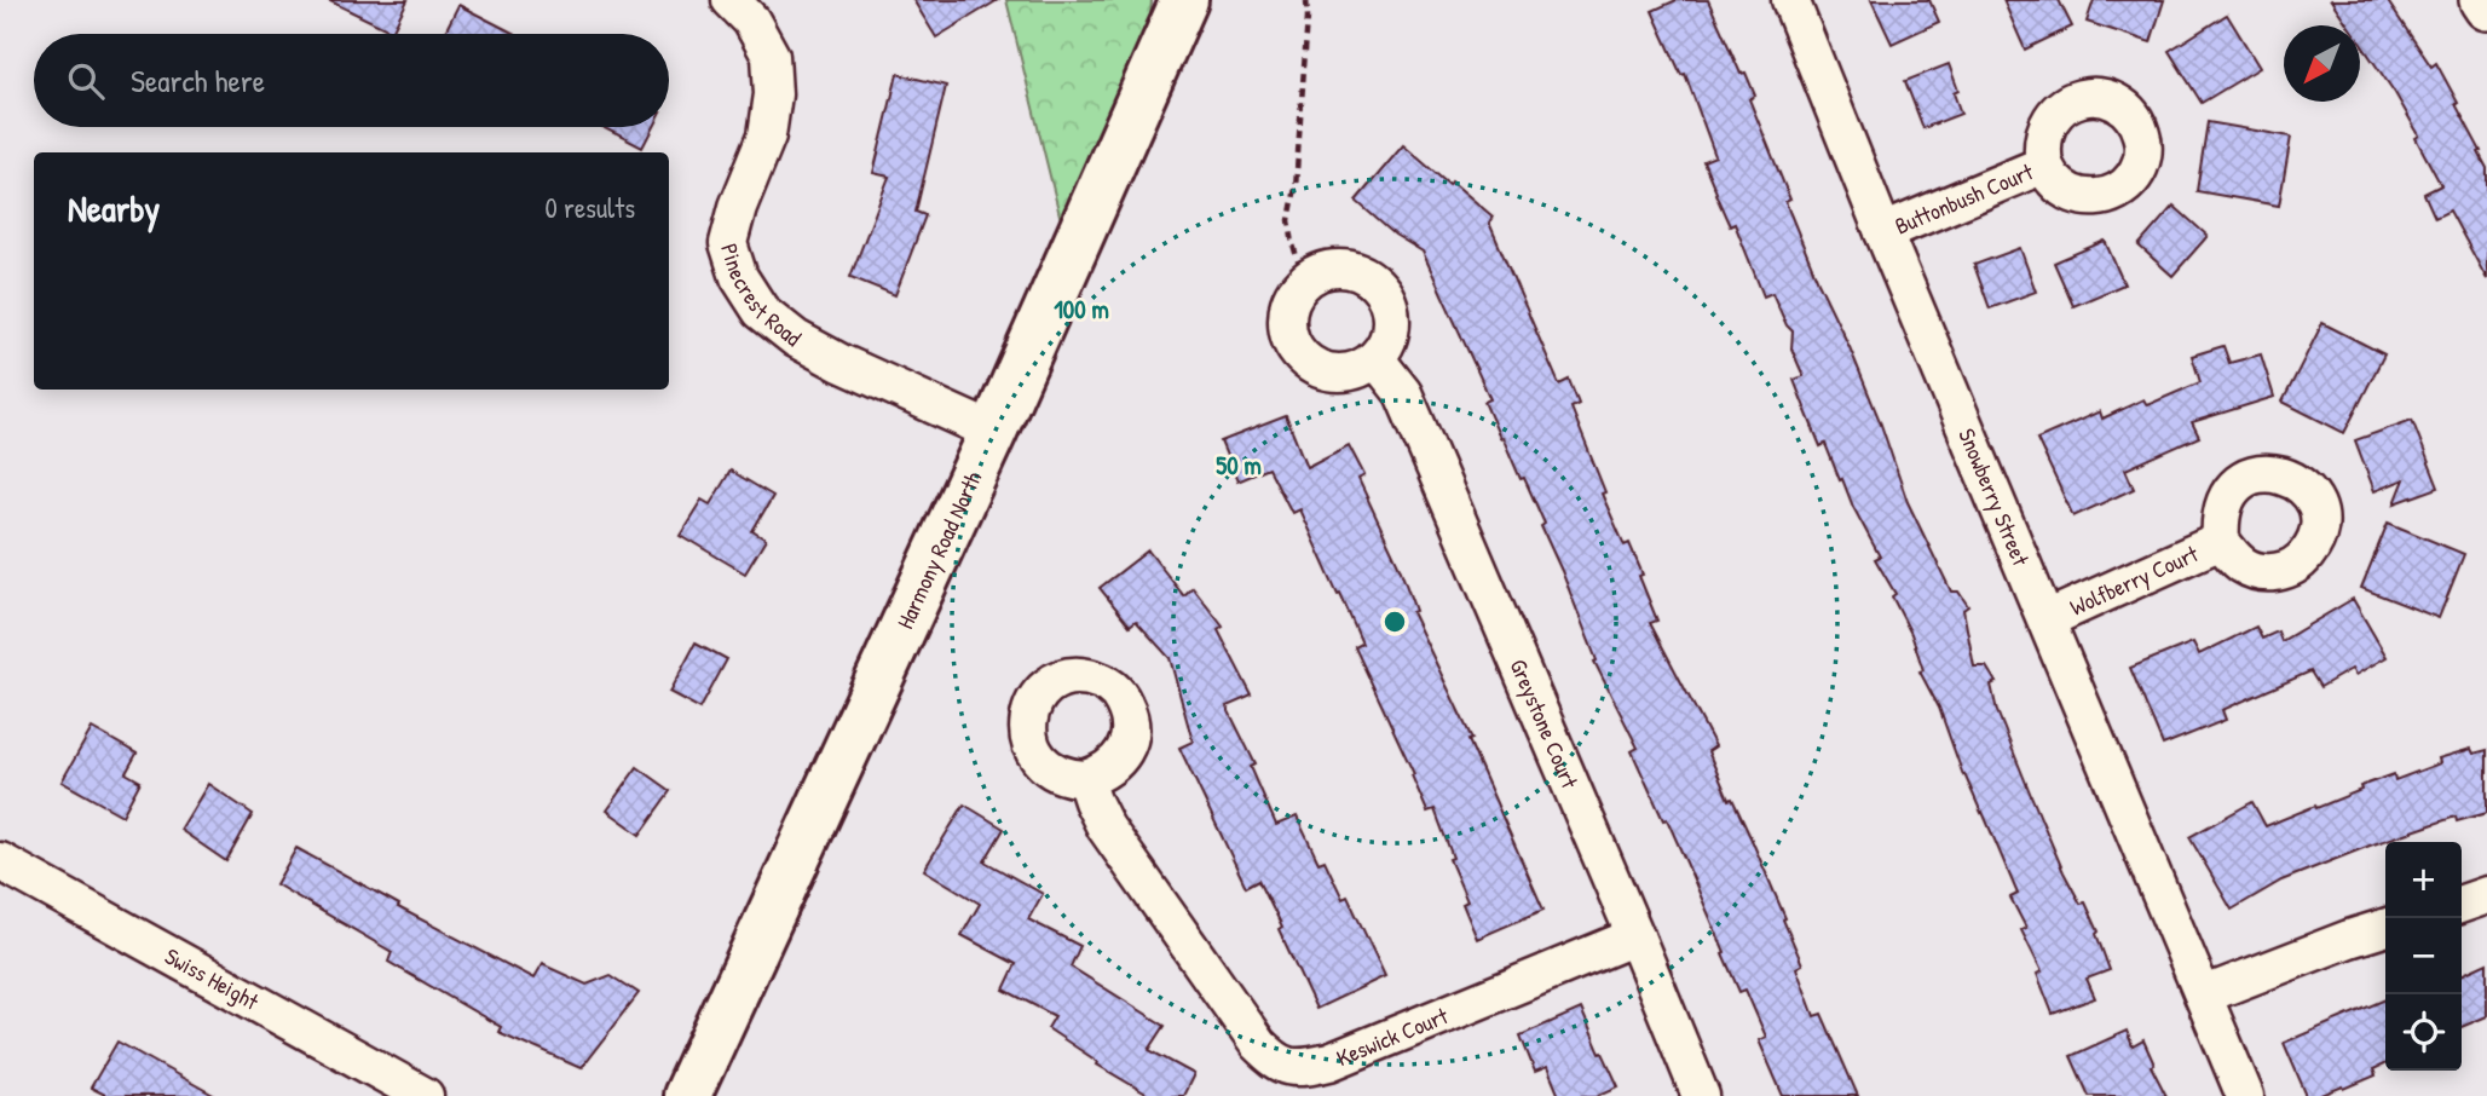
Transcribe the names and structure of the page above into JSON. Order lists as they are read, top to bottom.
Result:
{
  "streets": {
    "main road": ["Harmony Road North"],
    "street": [
      "Buttonbush Court",
      "Pinecrest Road",
      "Snowberry Street",
      "Wolfberry Court",
      "Greystone Court",
      "Swiss Height",
      "Keswick Court"
    ]
  },
  "crossings": [
    ["Buttonbush Court", "Snowberry Street"],
    ["Pinecrest Road", "Harmony Road North"],
    ["Snowberry Street", "Wolfberry Court"],
    ["Greystone Court", "Keswick Court"]
  ],
  "north": "bottom left",
  "page": {
    "search": "Search here",
    "heading": ["Nearby", "0 results"],
    "map_buttons": ["+", "−"]
  },
  "rings": ["100 m", "50 m"]
}
